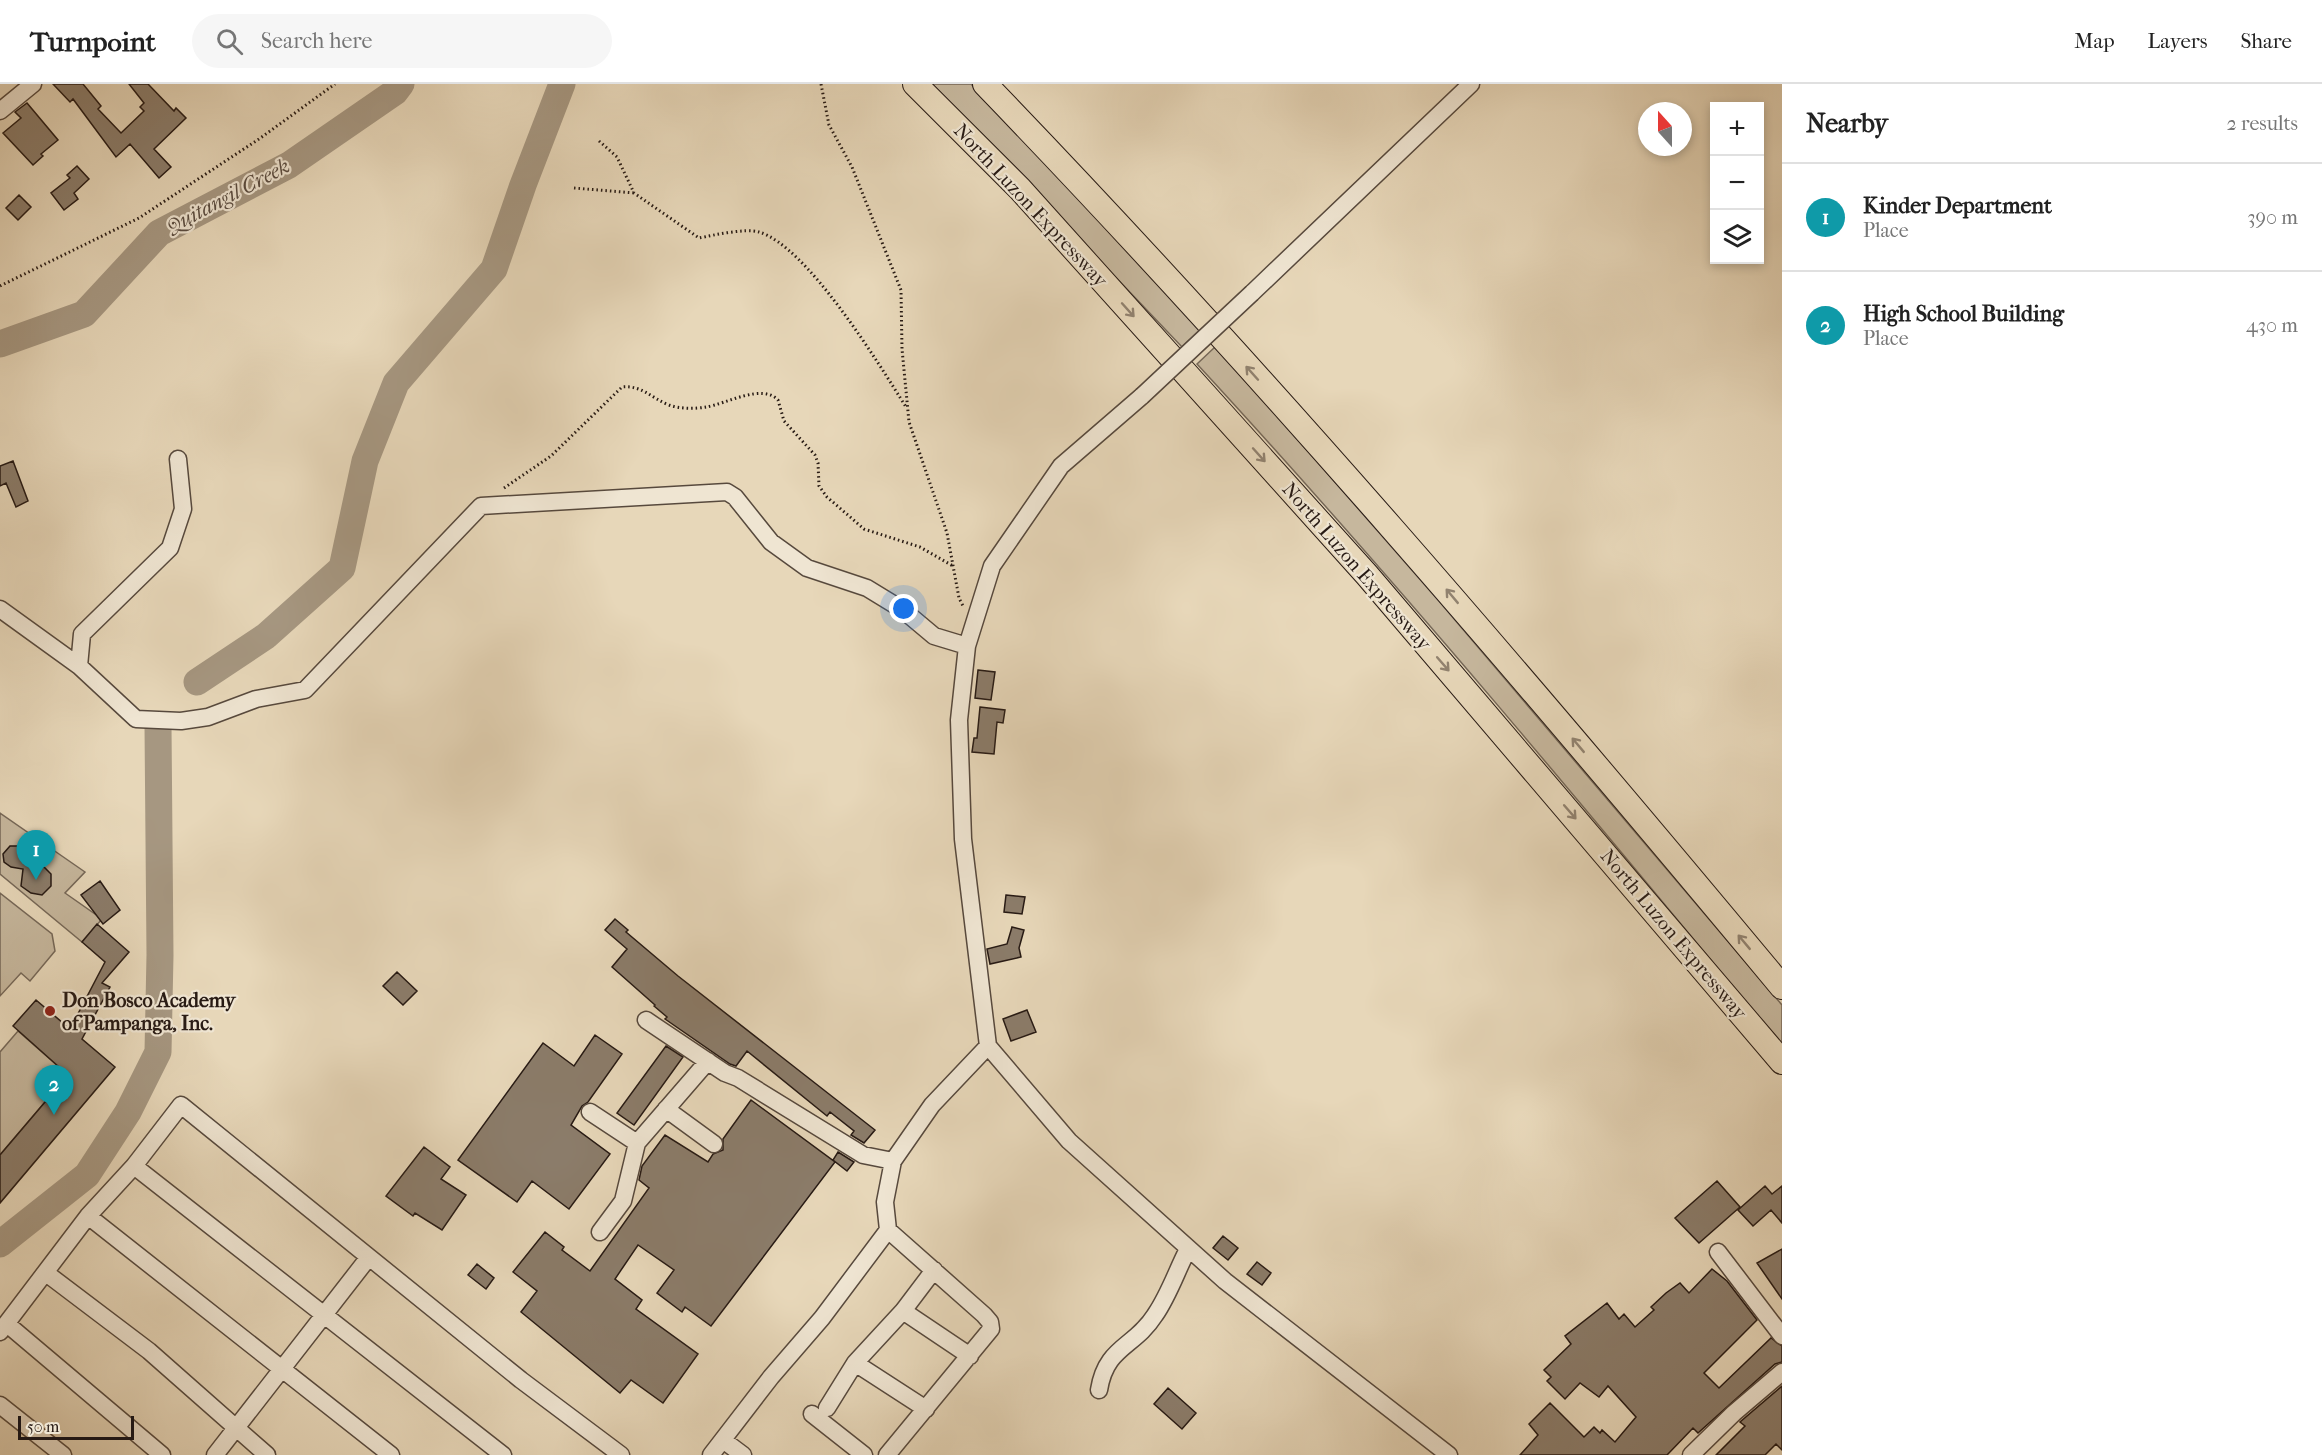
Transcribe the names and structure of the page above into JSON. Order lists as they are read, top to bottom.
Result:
{
  "streets": {
    "highway": ["North Luzon Expressway"]
  },
  "water": ["Quitangil Creek"],
  "places": ["Don Bosco Academy of Pampanga, Inc."],
  "scale_bar": "50 m",
  "north": "top",
  "page": {
    "header": "Turnpoint",
    "search": "Search here",
    "nav": ["Map", "Layers", "Share"],
    "heading": ["Nearby", "2 results"],
    "map_buttons": ["+", "−"],
    "list": [
      {
        "mark": "1",
        "name": "Kinder Department",
        "note": "Place",
        "value": "390 m"
      },
      {
        "mark": "2",
        "name": "High School Building",
        "note": "Place",
        "value": "430 m"
      }
    ],
    "pins": ["1", "2"],
    "scale": "50 m"
  }
}
